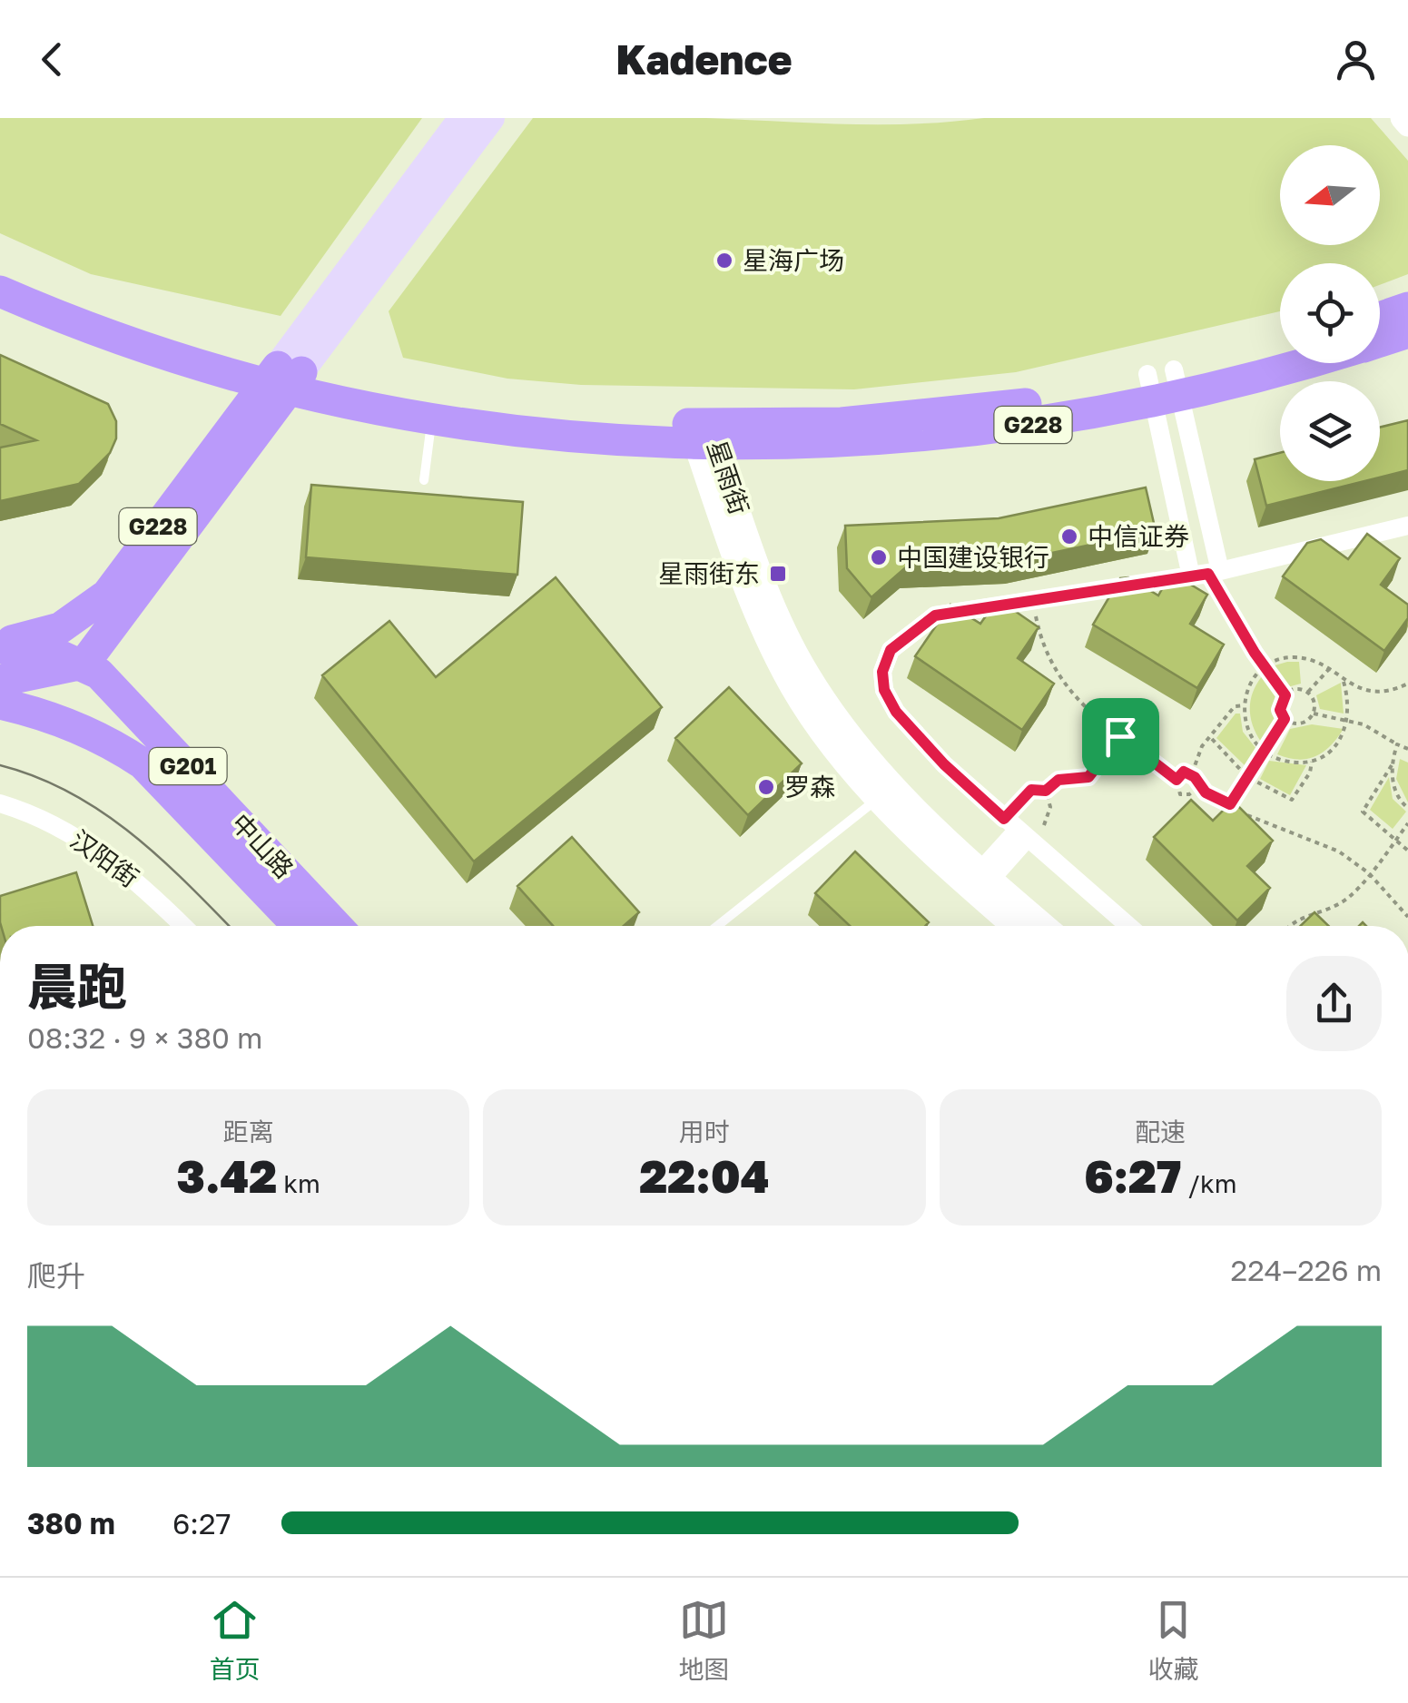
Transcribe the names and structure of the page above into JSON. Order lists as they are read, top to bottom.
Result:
{
  "streets": {
    "highway": ["G228", "G201", "中山路"],
    "street": ["星雨街", "汉阳街"]
  },
  "crossings": [
    ["G228", "星雨街"],
    ["G228", "中山路"]
  ],
  "places": {
    "other": [
      "星海广场",
      "中信证券",
      "中国建设银行",
      "罗森"
    ],
    "transit": ["星雨街东"]
  },
  "north": "left",
  "page": {
    "header": "Kadence",
    "heading": ["晨跑", "08:32 · 9 × 380 m"],
    "stats": [
      ["距离", "3.42 km"],
      ["用时", "22:04"],
      ["配速", "6:27 /km"]
    ],
    "chart": ["爬升", "224–226 m"],
    "list": [
      {
        "name": "380 m",
        "note": "6:27"
      }
    ],
    "tabs": ["首页", "地图", "收藏"]
  }
}
